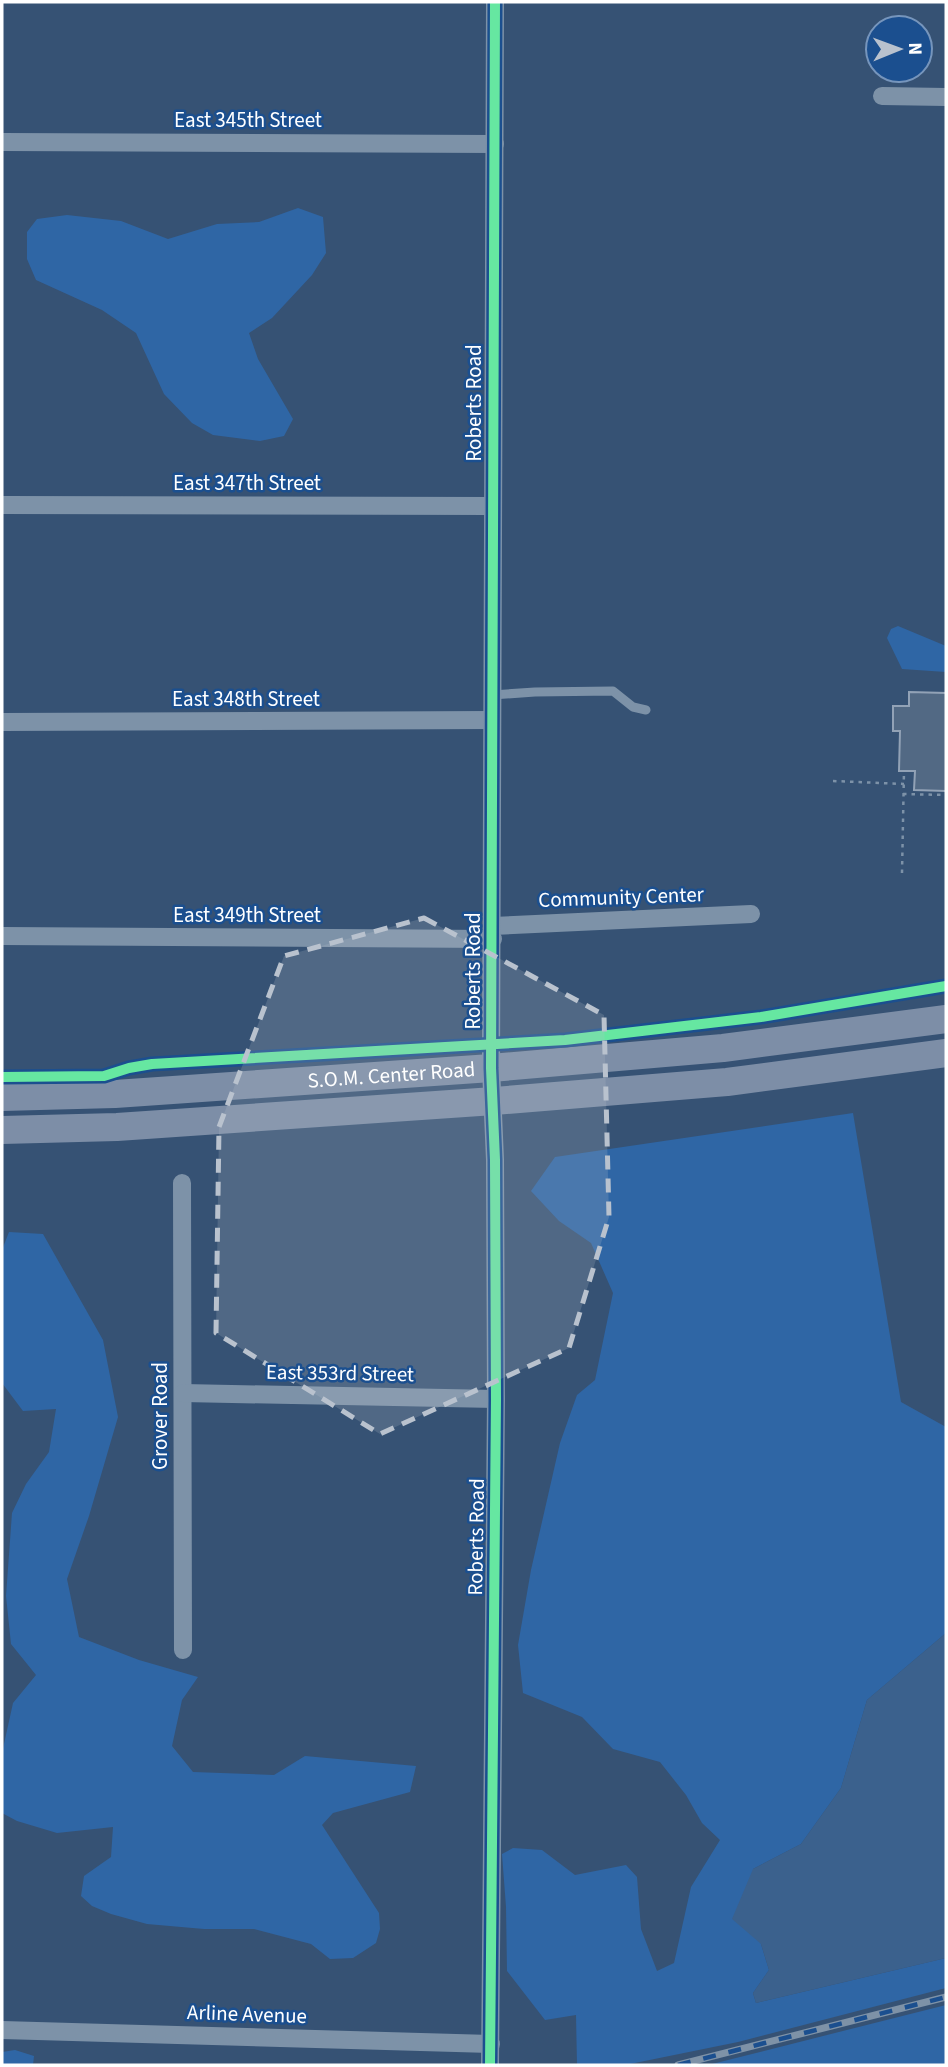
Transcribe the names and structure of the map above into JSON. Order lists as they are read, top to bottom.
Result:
{
  "streets": {
    "main road": ["S.O.M. Center Road"],
    "street": [
      "East 345th Street",
      "Roberts Road",
      "East 347th Street",
      "East 348th Street",
      "Community Center",
      "East 349th Street",
      "East 353rd Street",
      "Grover Road",
      "Arline Avenue"
    ]
  },
  "crossings": [
    ["East 345th Street", "Roberts Road"],
    ["Roberts Road", "East 347th Street"],
    ["Roberts Road", "East 348th Street"],
    ["Roberts Road", "Community Center"],
    ["Roberts Road", "East 349th Street"],
    ["Roberts Road", "S.O.M. Center Road"],
    ["Roberts Road", "East 353rd Street"],
    ["Roberts Road", "Arline Avenue"],
    ["Community Center", "East 349th Street"],
    ["East 353rd Street", "Grover Road"]
  ],
  "north": "right"
}
